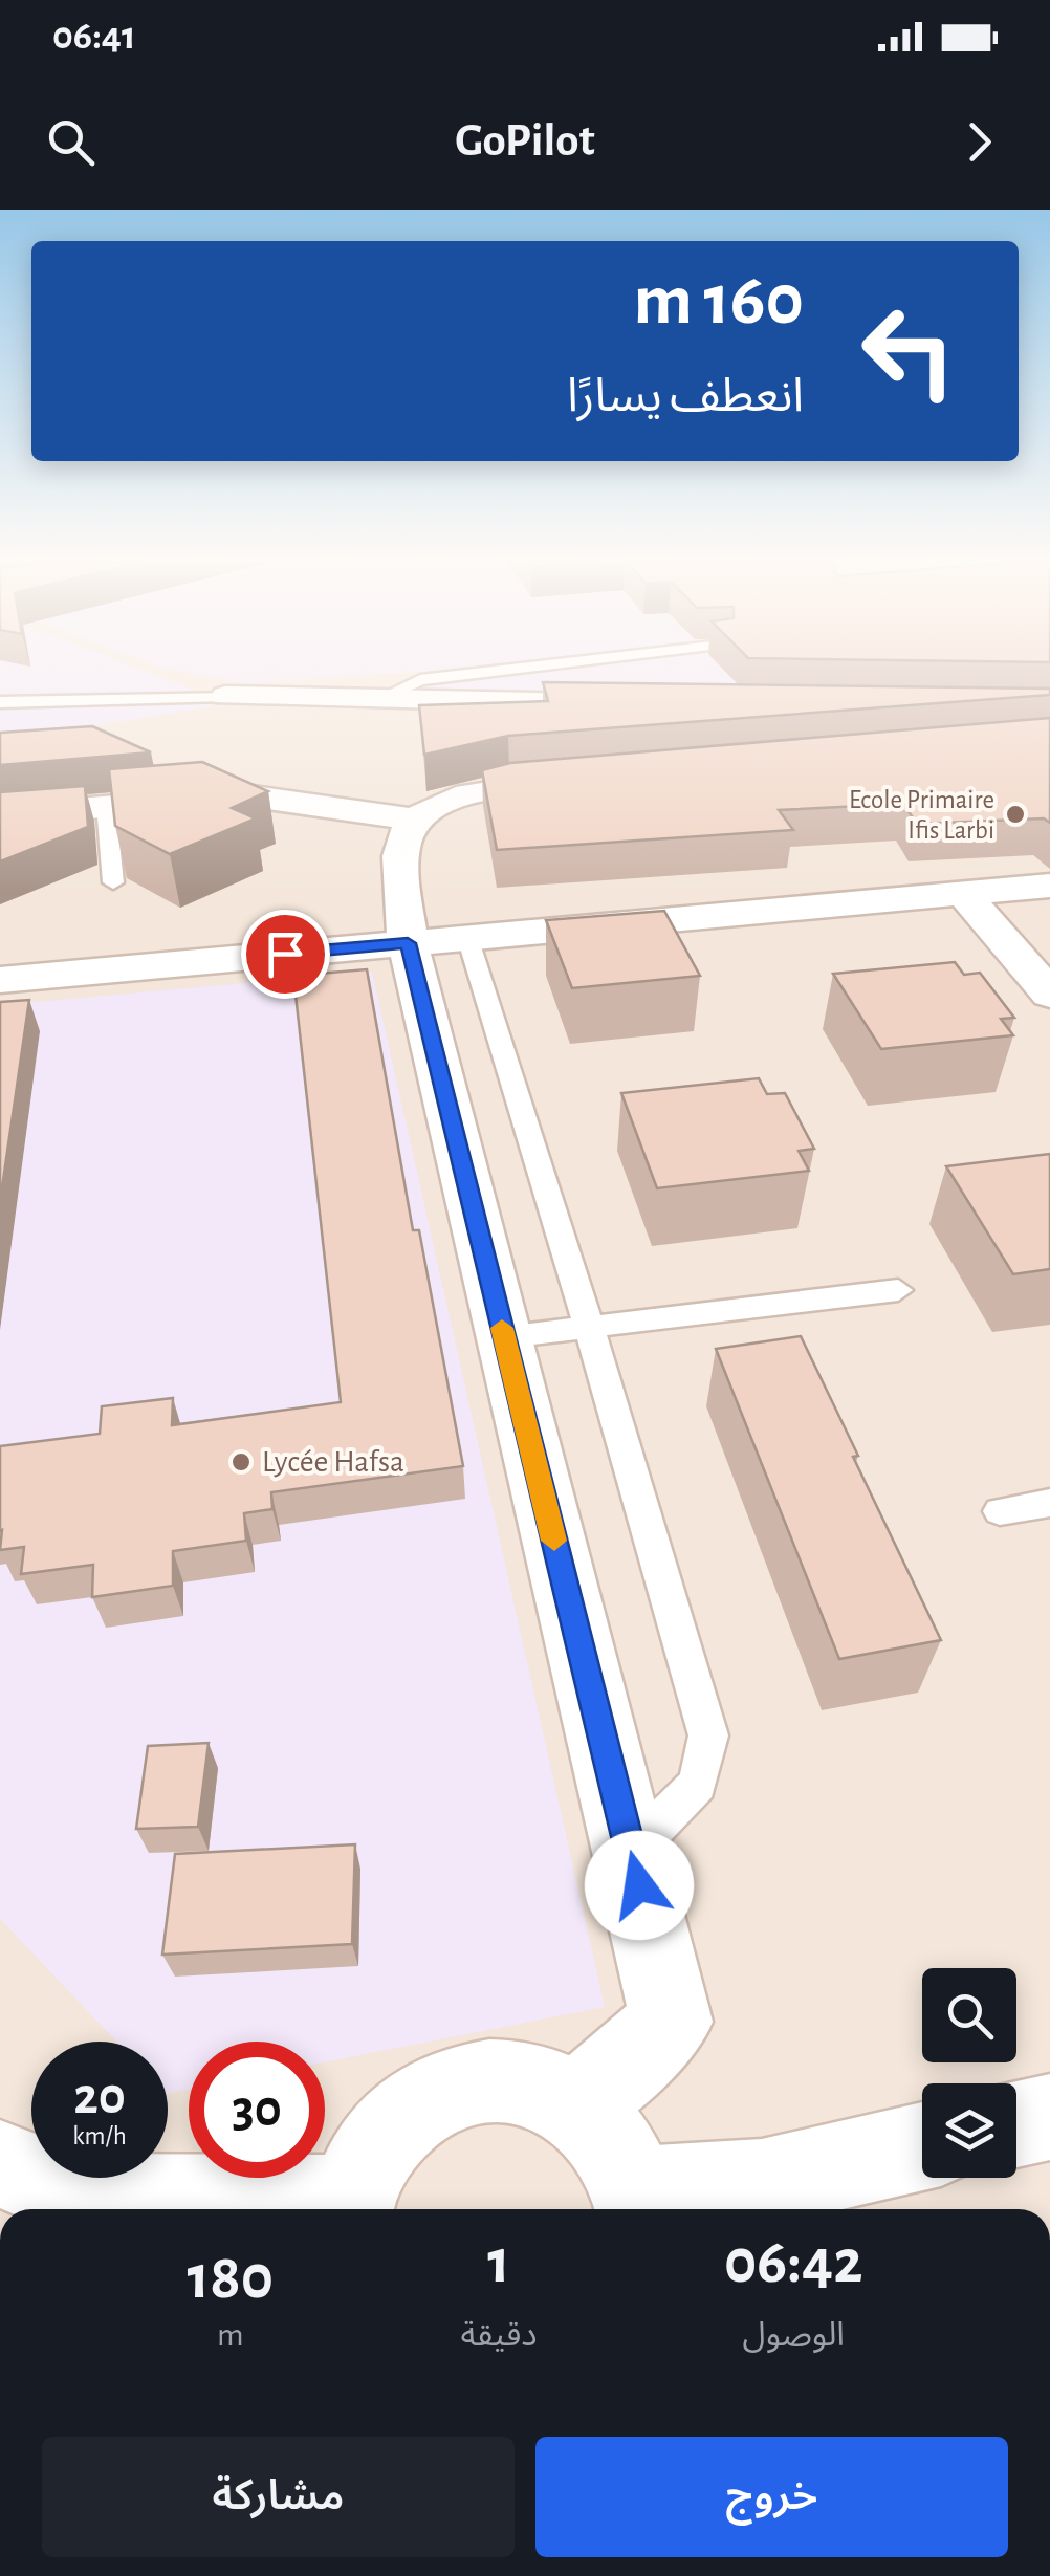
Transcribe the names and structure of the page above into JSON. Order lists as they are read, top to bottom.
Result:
{
  "places": ["Ecole Primaire Ifis Larbi", "Lycée Hafsa"],
  "page": {
    "status": "06:41",
    "header": "GoPilot",
    "turn": ["160 m", "انعطف يسارًا"],
    "speed": "20 km/h",
    "limit": "30",
    "eta": [
      "06:42",
      "الوصول",
      "1",
      "دقيقة",
      "180",
      "m"
    ],
    "buttons": ["خروج", "مشاركة"]
  }
}
